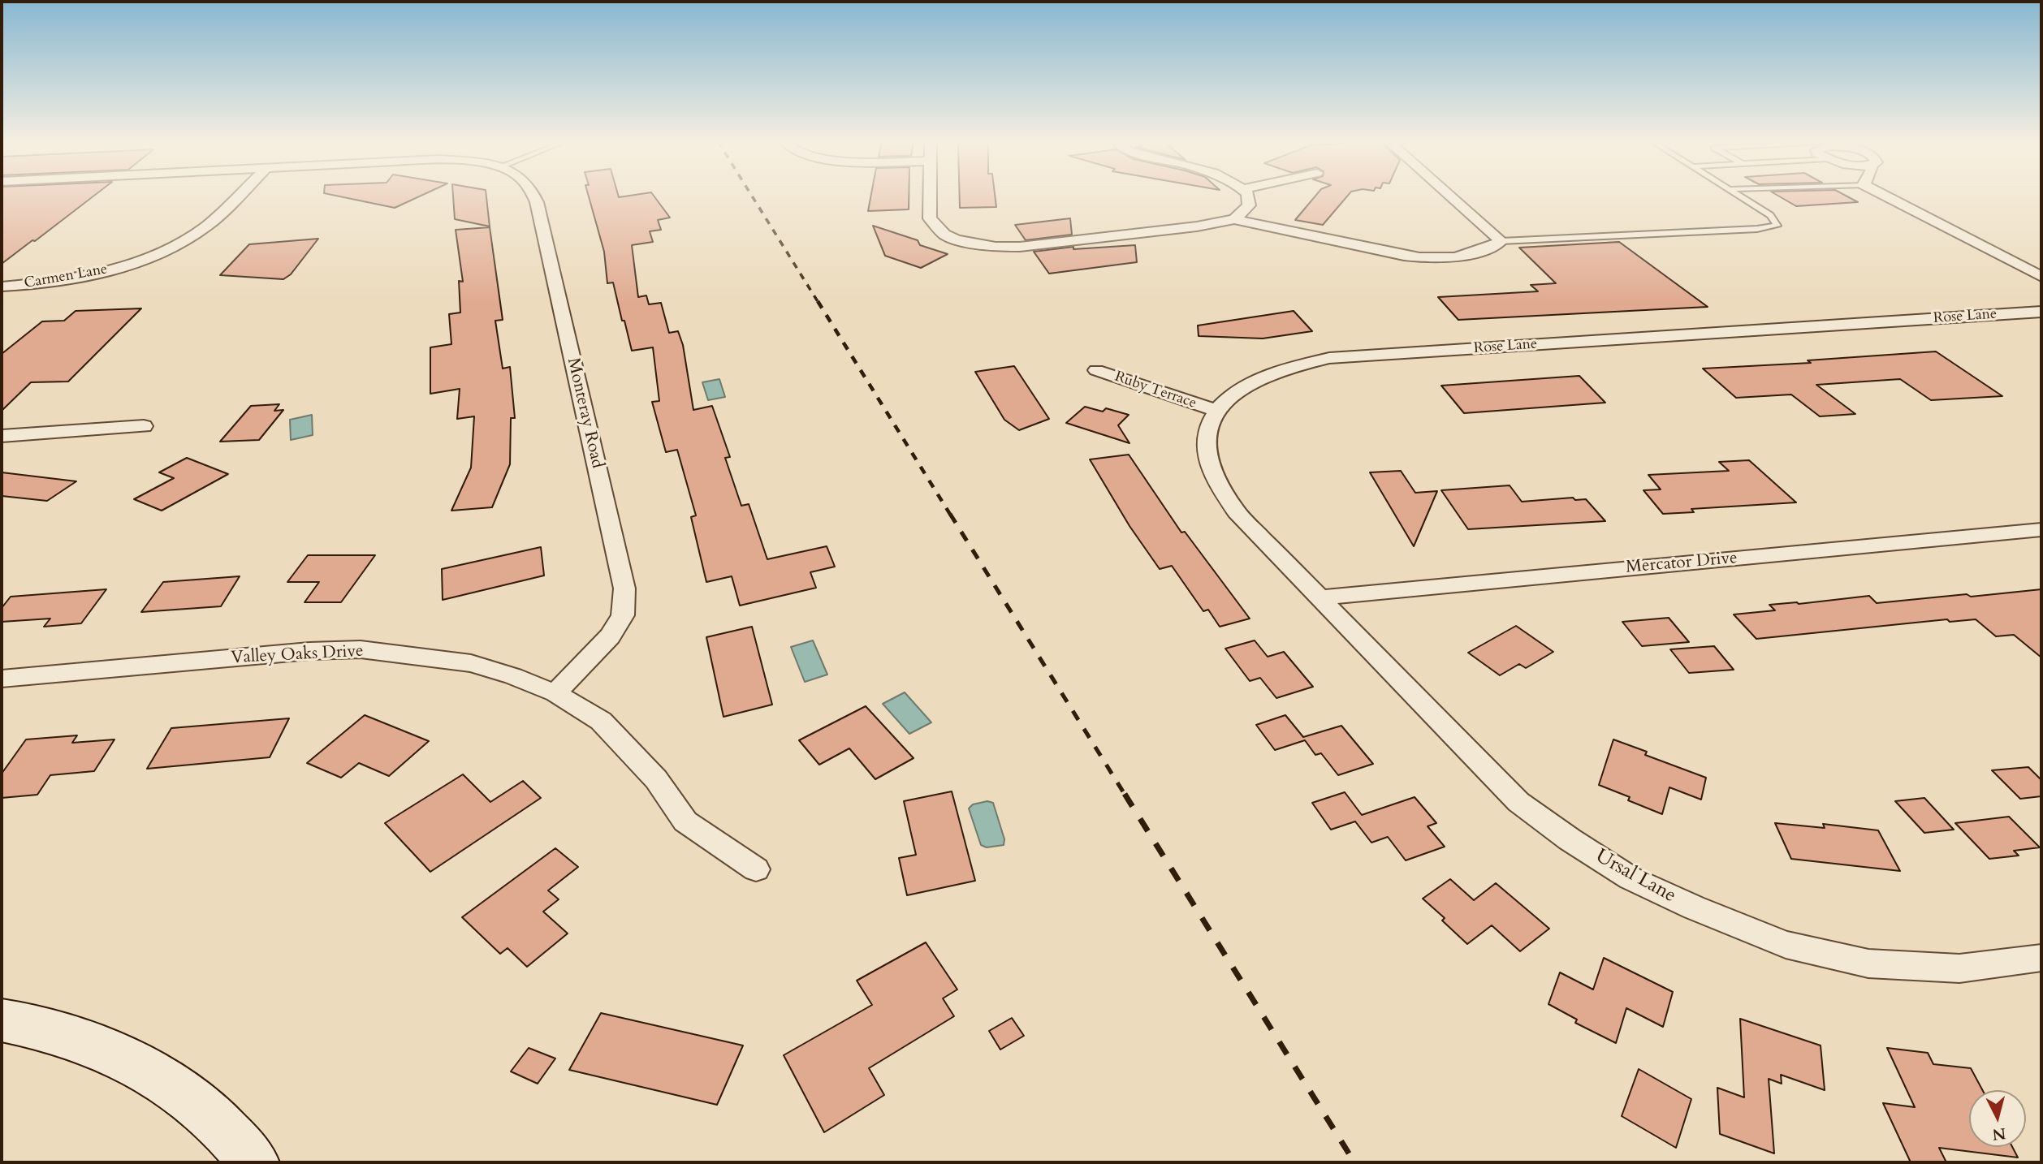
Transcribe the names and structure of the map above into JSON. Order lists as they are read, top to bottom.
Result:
{
  "streets": {
    "street": [
      "Carmen Lane",
      "Rose Lane",
      "Ruby Terrace",
      "Monteray Road",
      "Mercator Drive",
      "Valley Oaks Drive",
      "Ursal Lane"
    ]
  },
  "crossings": [
    ["Rose Lane", "Ruby Terrace"],
    ["Monteray Road", "Valley Oaks Drive"],
    ["Mercator Drive", "Ursal Lane"]
  ],
  "north": "bottom"
}
